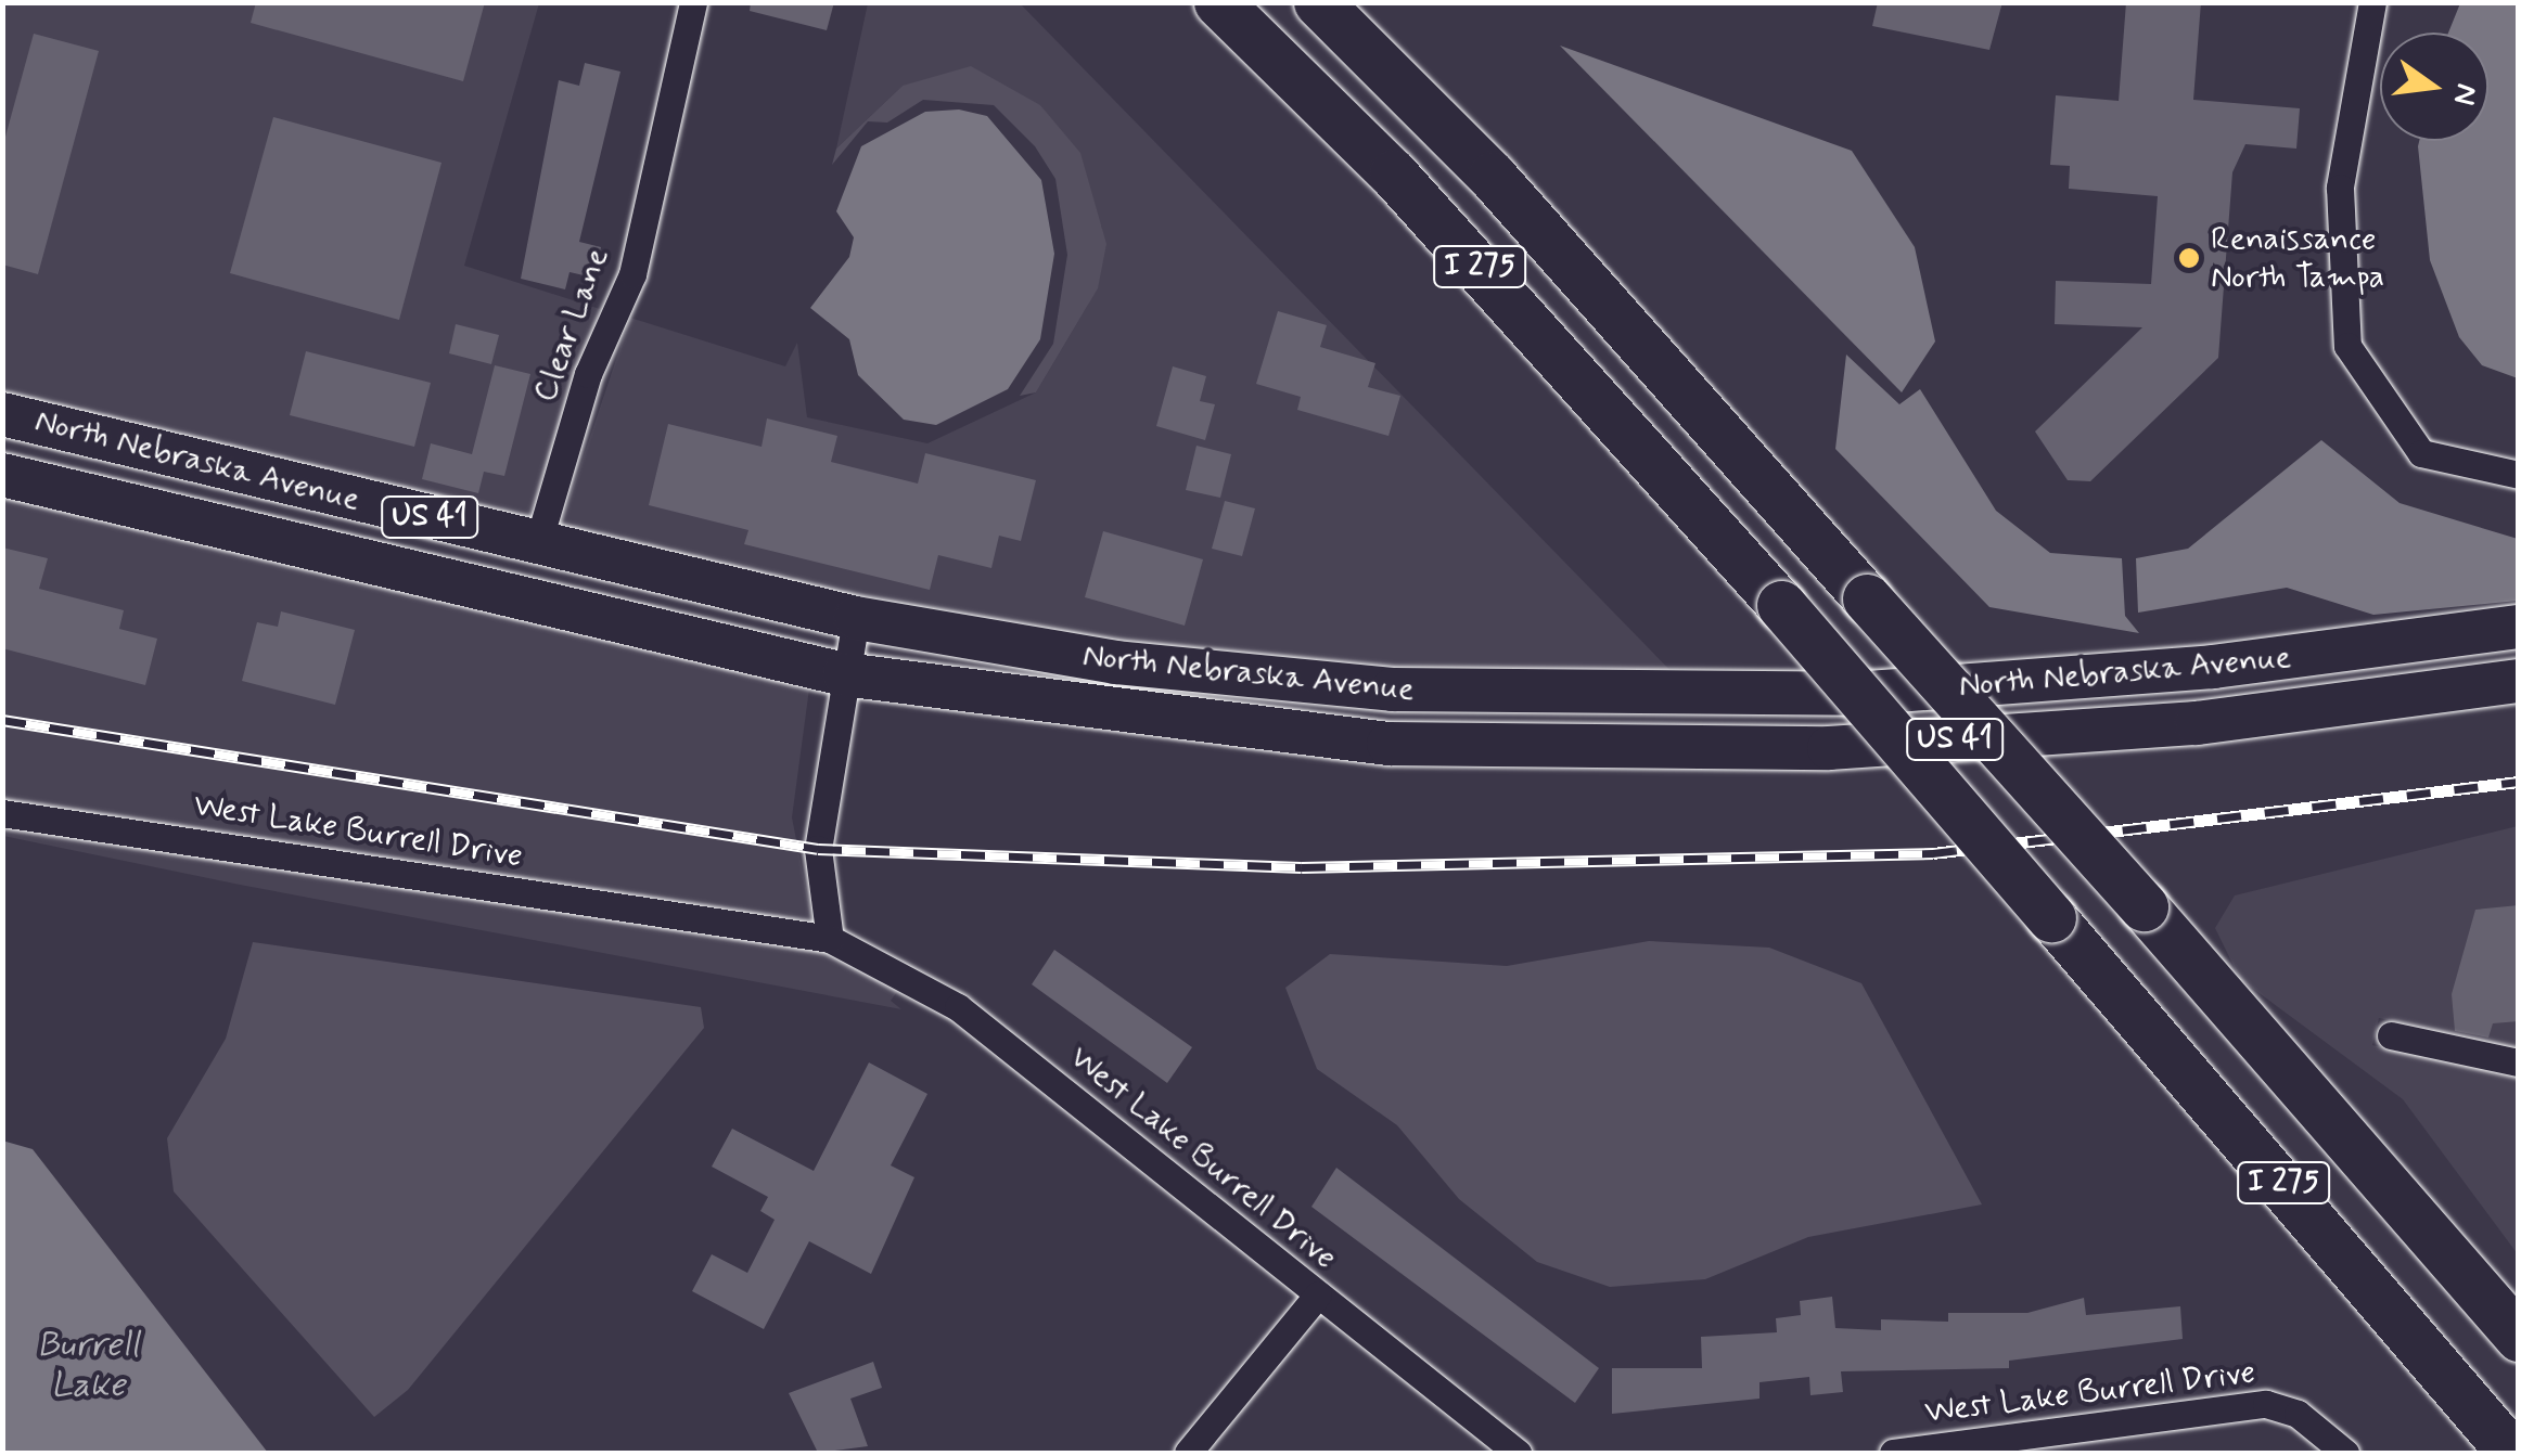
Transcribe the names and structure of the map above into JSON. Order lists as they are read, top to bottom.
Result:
{
  "streets": {
    "highway": ["I 275"],
    "main road": ["North Nebraska Avenue", "US 41"],
    "street": ["Clear Lane", "West Lake Burrell Drive"]
  },
  "crossings": [
    ["Clear Lane", "North Nebraska Avenue"]
  ],
  "water": ["Burrell Lake"],
  "places": ["Renaissance North Tampa"],
  "north": "right"
}
